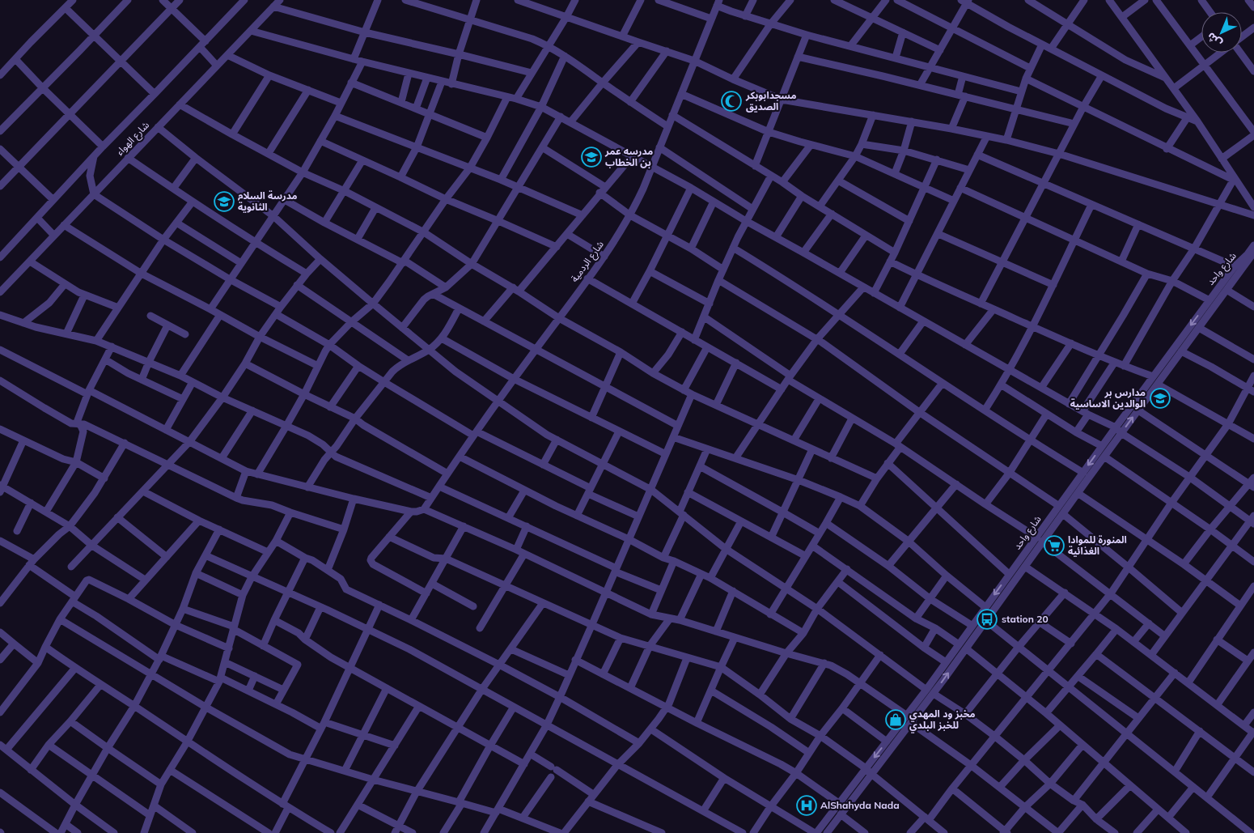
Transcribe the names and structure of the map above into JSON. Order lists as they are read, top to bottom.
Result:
{
  "streets": {
    "street": ["شارع الهواء", "شارع الردمية", "شارع واحد"]
  },
  "places": {
    "mosque": ["مسجدابوبكر الصديق"],
    "school or university": ["مدرسه عمر بن الخطاب", "مدرسة السلام الثانوية", "مدارس بر الوالدين الاساسية"],
    "supermarket": ["المنورة للموادا الغذائية"],
    "bus stop": ["station 20"],
    "shop": ["مخبز ود المهدي للخبز البلدي"],
    "hospital": ["AlShahyda Nada"]
  },
  "north": "bottom left"
}
